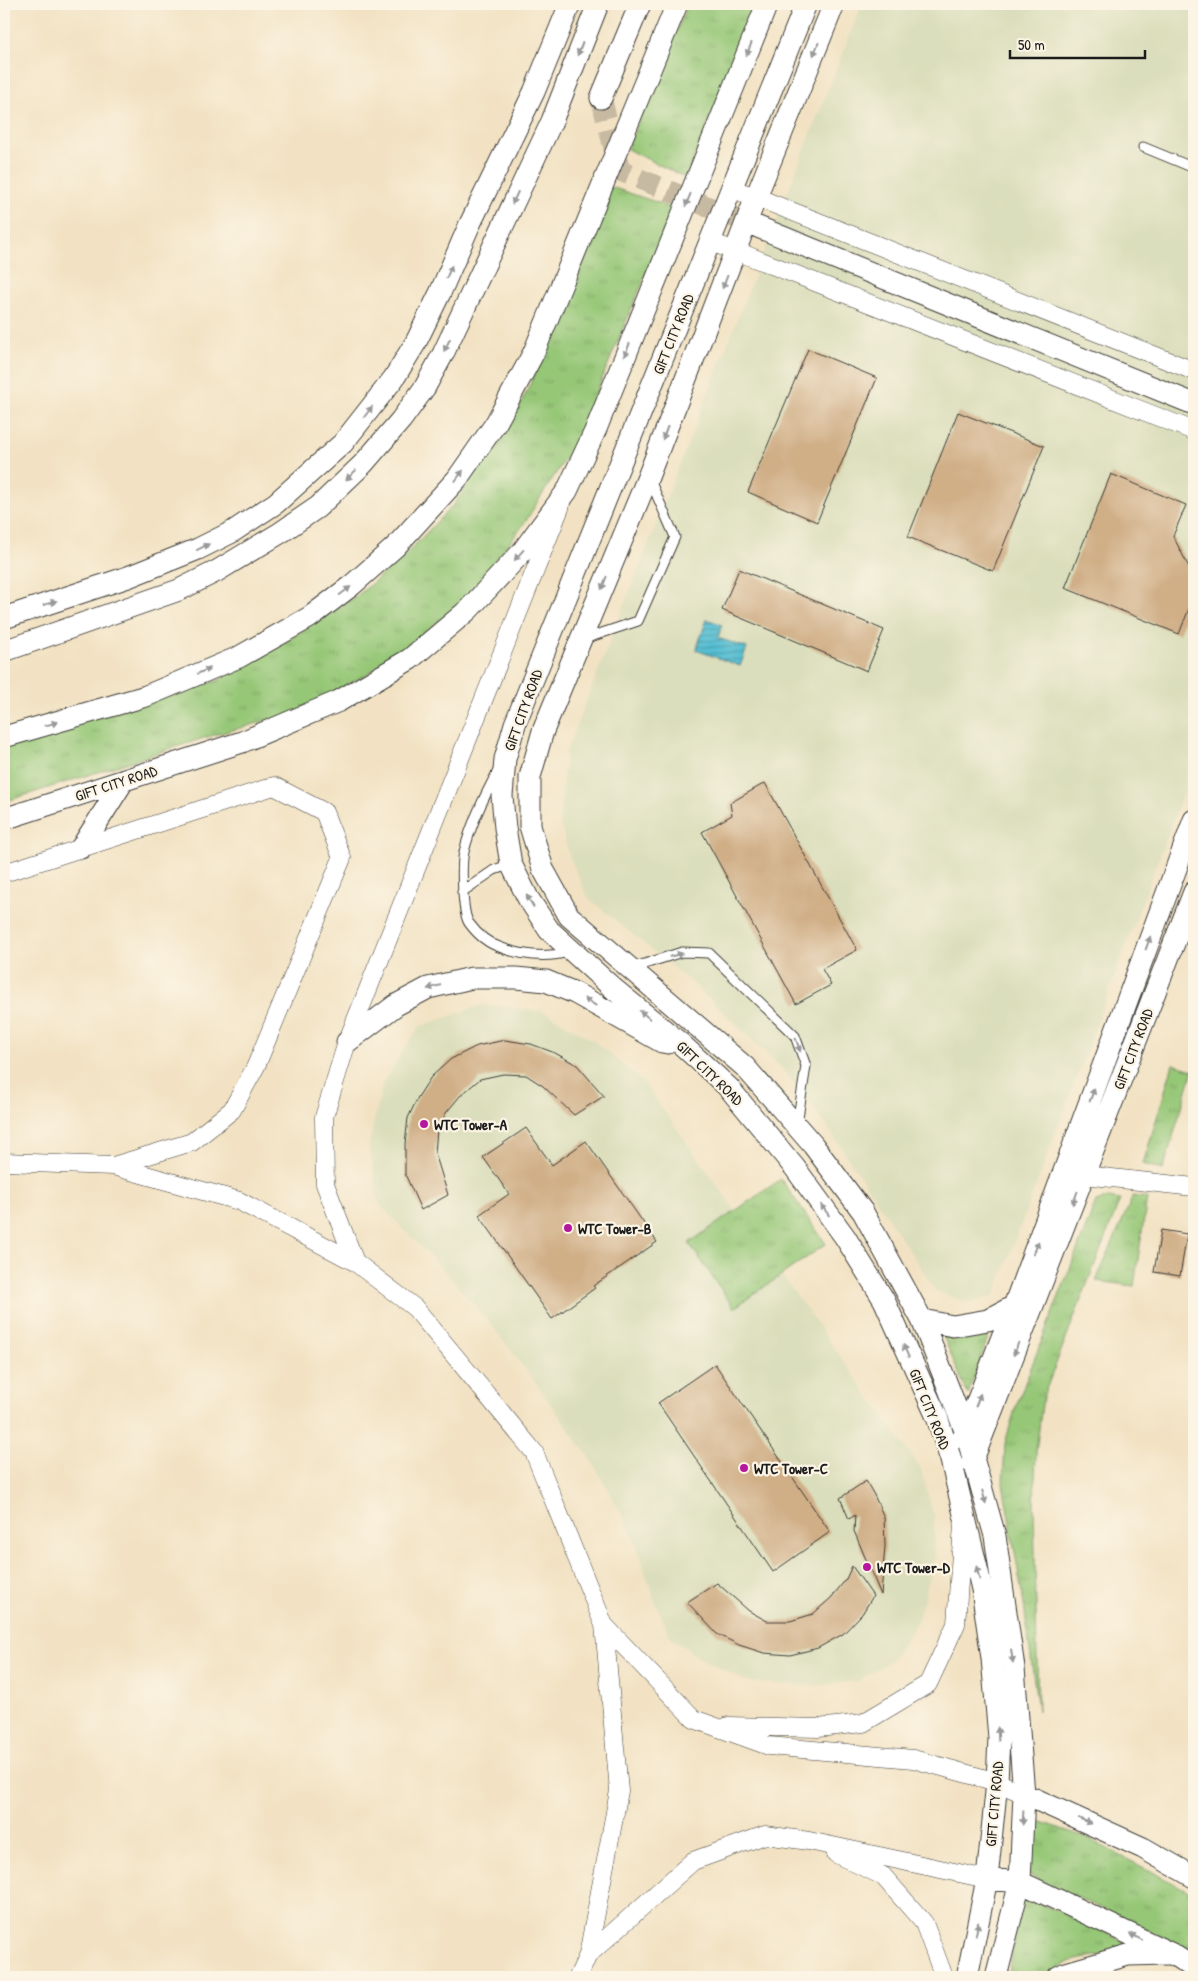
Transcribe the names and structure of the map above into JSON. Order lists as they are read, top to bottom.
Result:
{
  "streets": {
    "street": ["GIFT CITY ROAD"]
  },
  "places": [
    "WTC Tower-A",
    "WTC Tower-B",
    "WTC Tower-C",
    "WTC Tower-D"
  ],
  "scale_bar": "50 m"
}
